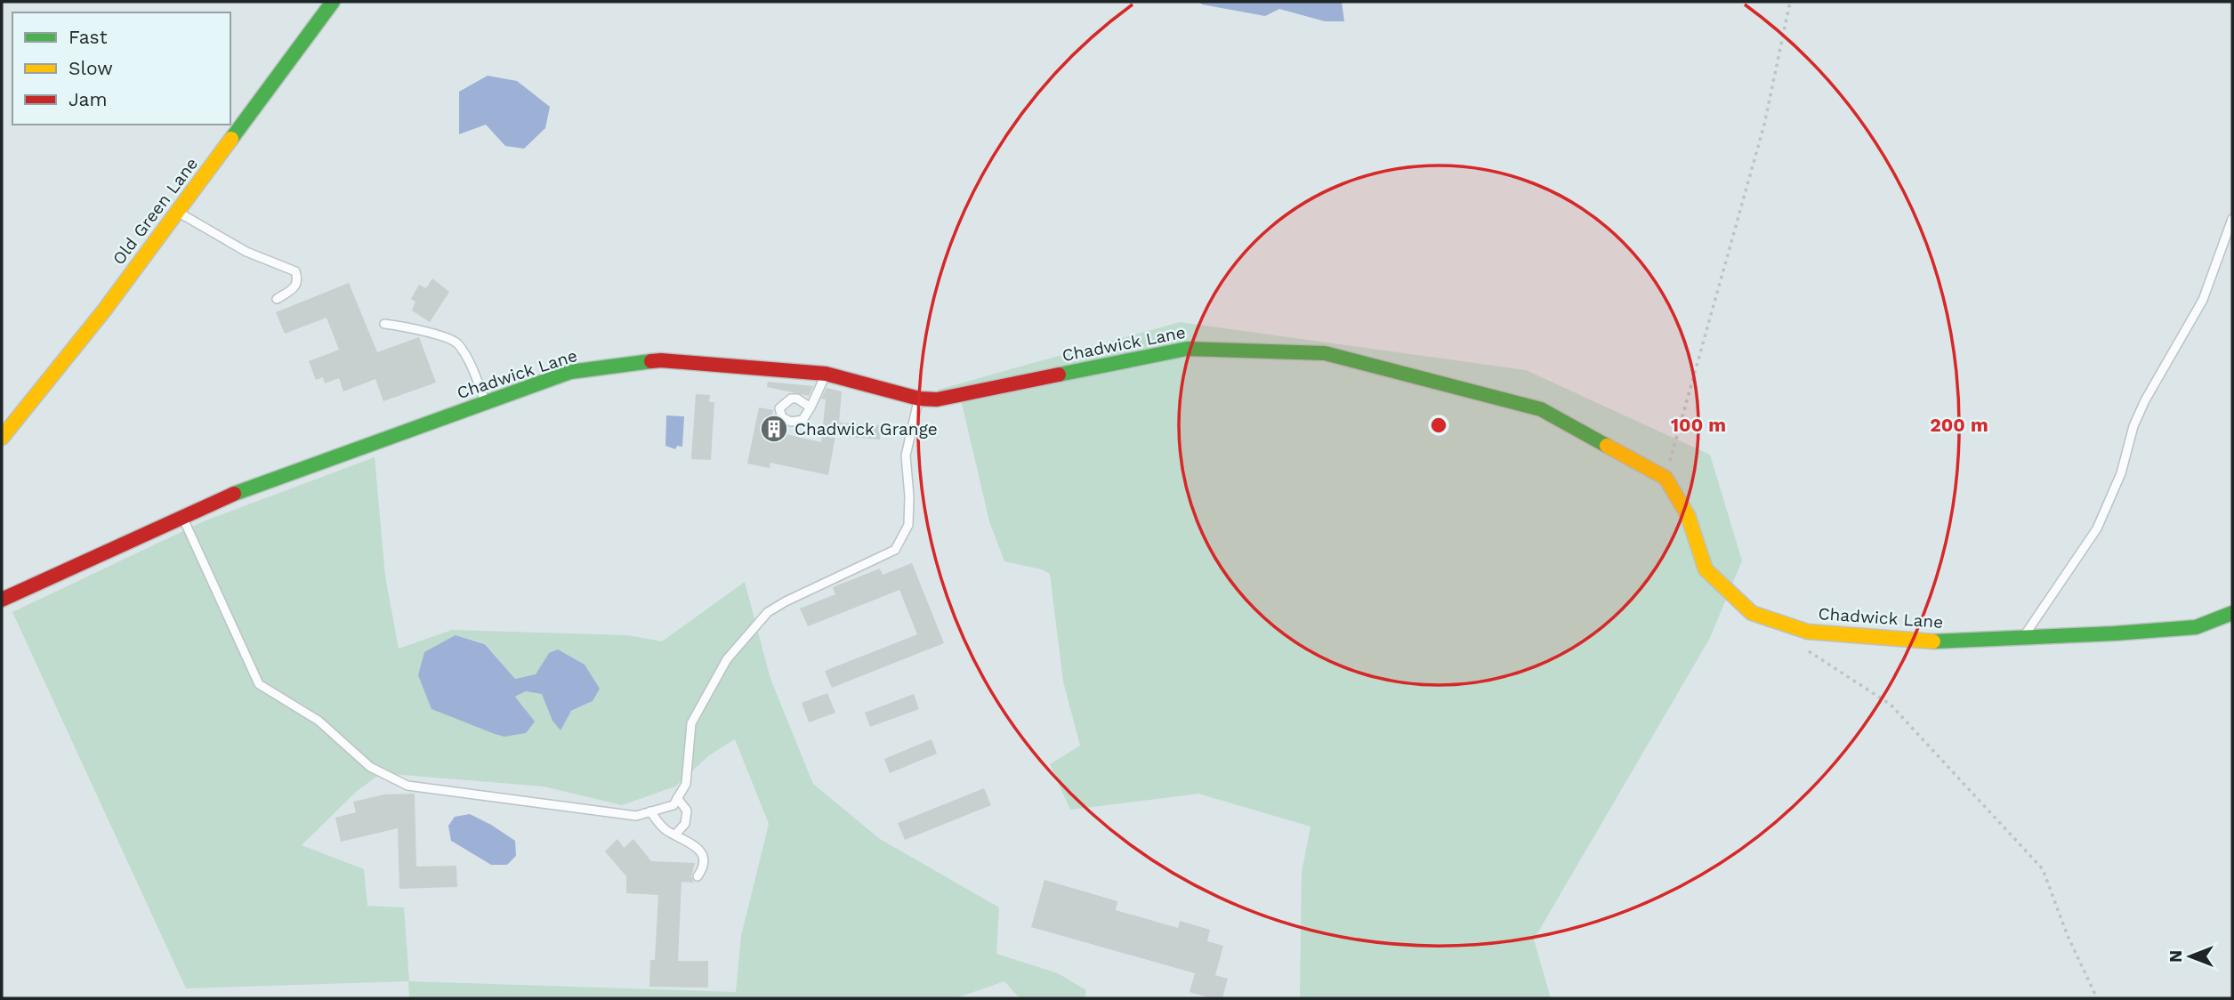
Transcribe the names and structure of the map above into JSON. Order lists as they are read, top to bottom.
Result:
{
  "streets": {
    "street": ["Old Green Lane", "Chadwick Lane"]
  },
  "places": {
    "building": ["Chadwick Grange"]
  },
  "legend": ["Fast", "Slow", "Jam"],
  "north": "left",
  "rings": ["100 m", "200 m"]
}
